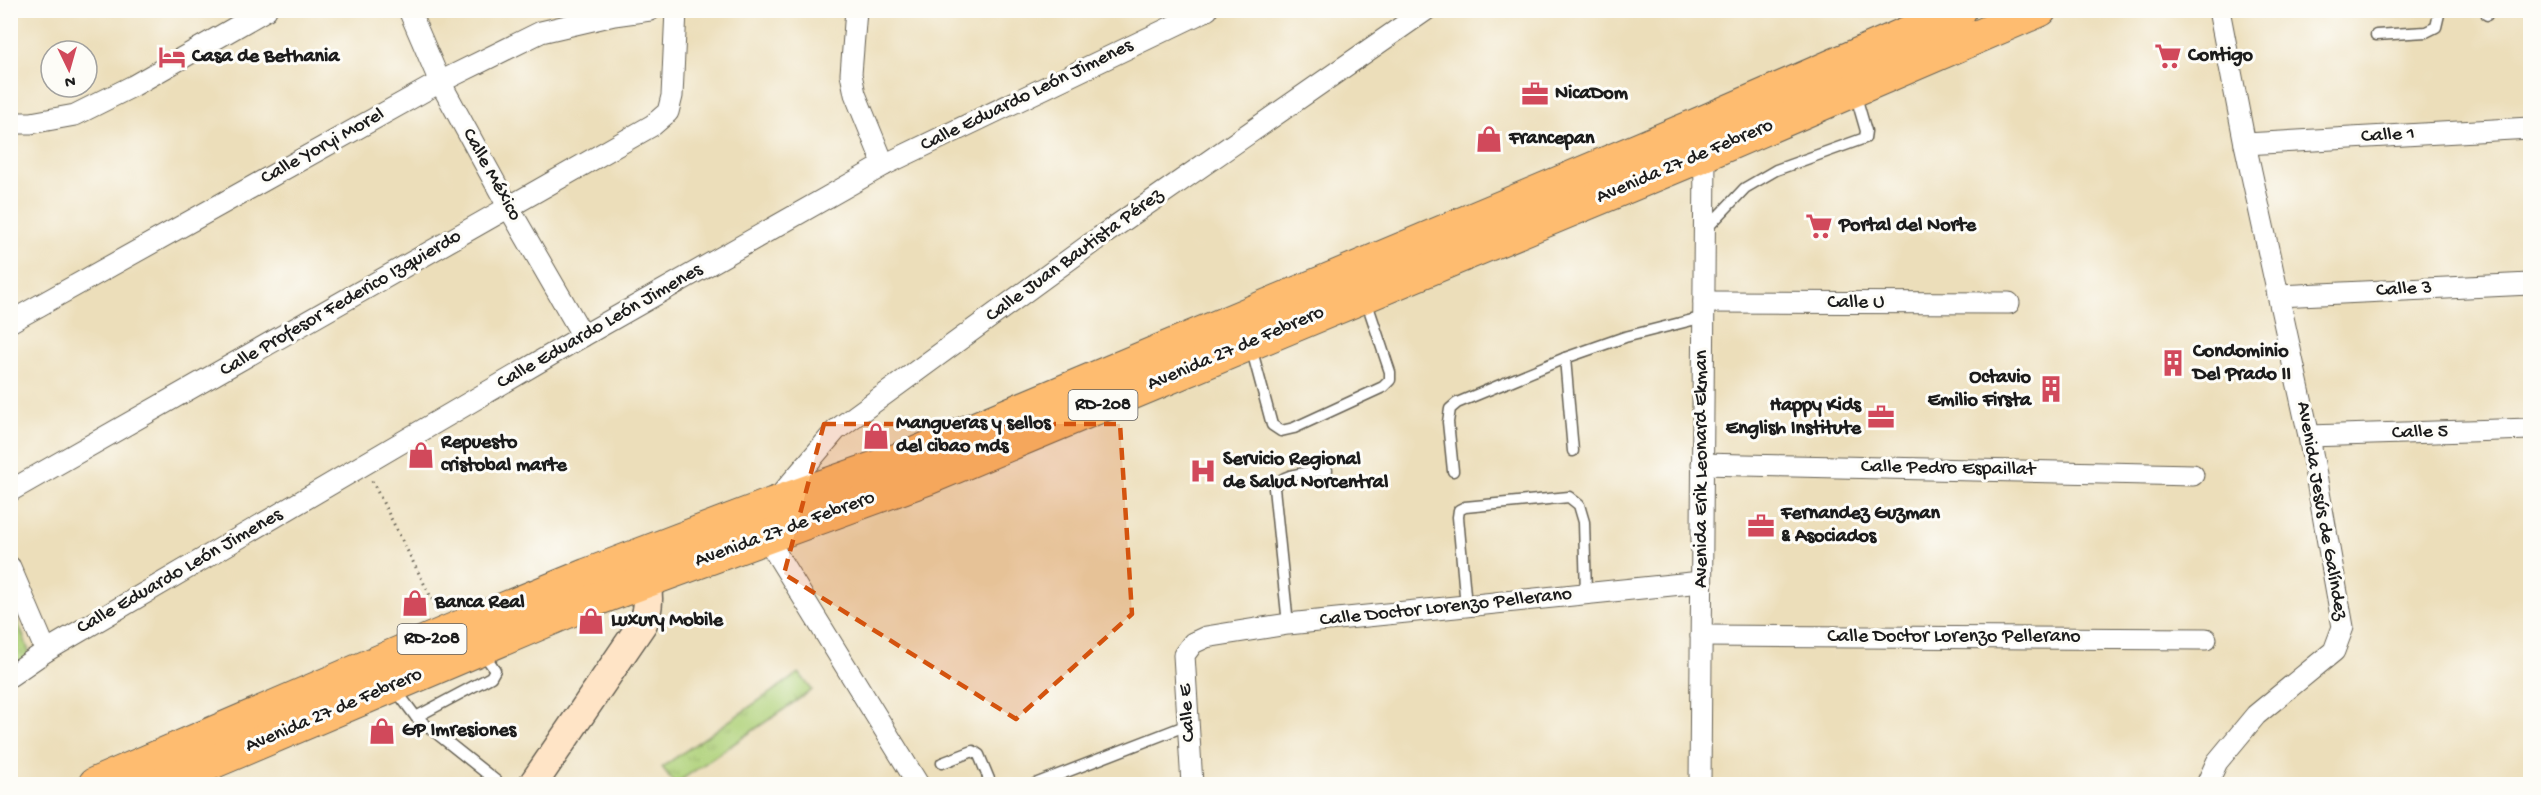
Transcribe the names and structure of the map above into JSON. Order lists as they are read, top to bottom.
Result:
{
  "streets": {
    "main road": ["Avenida 27 de Febrero", "RD-208"],
    "street": [
      "Calle Eduardo León Jimenes",
      "Calle 1",
      "Calle Yoryi Morel",
      "Calle México",
      "Calle Juan Bautista Pérez",
      "Calle 3",
      "Calle U",
      "Calle Profesor Federico Izquierdo",
      "Calle 5",
      "Avenida Erik Leonard Ekman",
      "Calle Pedro Espaillat",
      "Avenida Jesús de Galíndez",
      "Calle Doctor Lorenzo Pellerano",
      "Calle E"
    ]
  },
  "crossings": [
    ["Calle Eduardo León Jimenes", "Calle México"],
    ["Calle 1", "Avenida Jesús de Galíndez"],
    ["Calle Yoryi Morel", "Calle México"],
    ["Avenida 27 de Febrero", "Calle Juan Bautista Pérez"],
    ["Avenida 27 de Febrero", "Avenida Erik Leonard Ekman"],
    ["Calle México", "Calle Profesor Federico Izquierdo"],
    ["Calle 3", "Avenida Jesús de Galíndez"],
    ["Calle U", "Avenida Erik Leonard Ekman"],
    ["Calle 5", "Avenida Jesús de Galíndez"],
    ["Avenida Erik Leonard Ekman", "Calle Pedro Espaillat"],
    ["Avenida Erik Leonard Ekman", "Calle Doctor Lorenzo Pellerano"],
    ["Calle Doctor Lorenzo Pellerano", "Calle E"]
  ],
  "places": {
    "supermarket": ["Contigo", "Portal del Norte"],
    "hotel": ["Casa de Bethania"],
    "office": ["NicaDom", "Happy Kids English Institute", "Fernandez Guzman & Asociados"],
    "shop": [
      "Francepan",
      "Mangueras y sellos del cibao mds",
      "Repuesto cristobal marte",
      "Banca Real",
      "Luxury Mobile",
      "GP Imresiones"
    ],
    "building": ["Condominio Del Prado II", "Octavio Emilio Firsta"],
    "hospital": ["Servicio Regional de Salud Norcentral"]
  },
  "north": "bottom"
}
